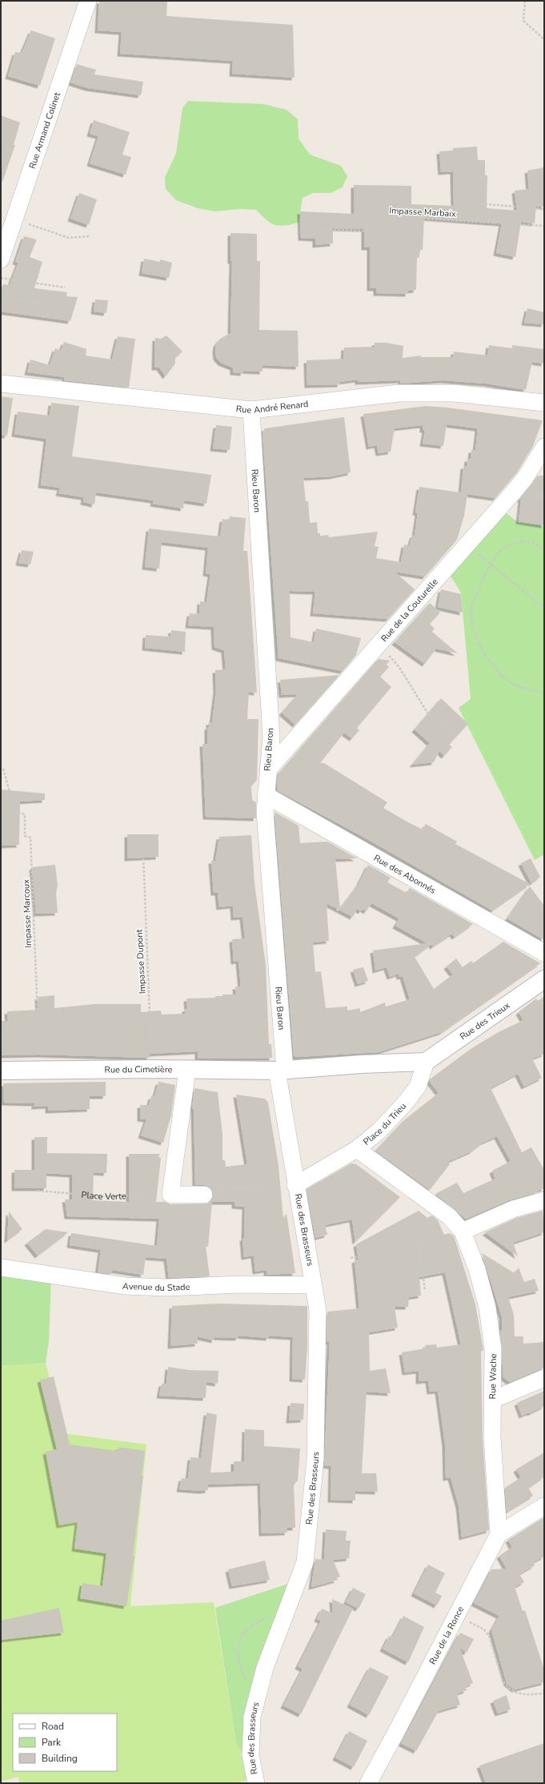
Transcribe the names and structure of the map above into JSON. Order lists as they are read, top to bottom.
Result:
{
  "streets": {
    "street": [
      "Rue Armand Colinet",
      "Rue André Renard",
      "Rieu Baron",
      "Rue de la Couturelle",
      "Rue des Abonnés",
      "Rue des Trieux",
      "Rue du Cimetière",
      "Place du Trieu",
      "Rue des Brasseurs",
      "Avenue du Stade",
      "Rue Wache",
      "Rue de la Ronce"
    ],
    "path": [
      "Impasse Marbaix",
      "Impasse Marcoux",
      "Impasse Dupont",
      "Place Verte"
    ]
  },
  "crossings": [
    ["Rue André Renard", "Rieu Baron"],
    ["Rieu Baron", "Rue de la Couturelle"],
    ["Rieu Baron", "Rue des Abonnés"],
    ["Rieu Baron", "Rue du Cimetière"],
    ["Impasse Marcoux", "Rue du Cimetière"],
    ["Impasse Dupont", "Rue du Cimetière"],
    ["Rue des Trieux", "Place du Trieu"],
    ["Place du Trieu", "Rue des Brasseurs"],
    ["Place du Trieu", "Rue Wache"],
    ["Rue des Brasseurs", "Avenue du Stade"],
    ["Rue Wache", "Rue de la Ronce"]
  ],
  "legend": ["Road", "Park", "Building"]
}
